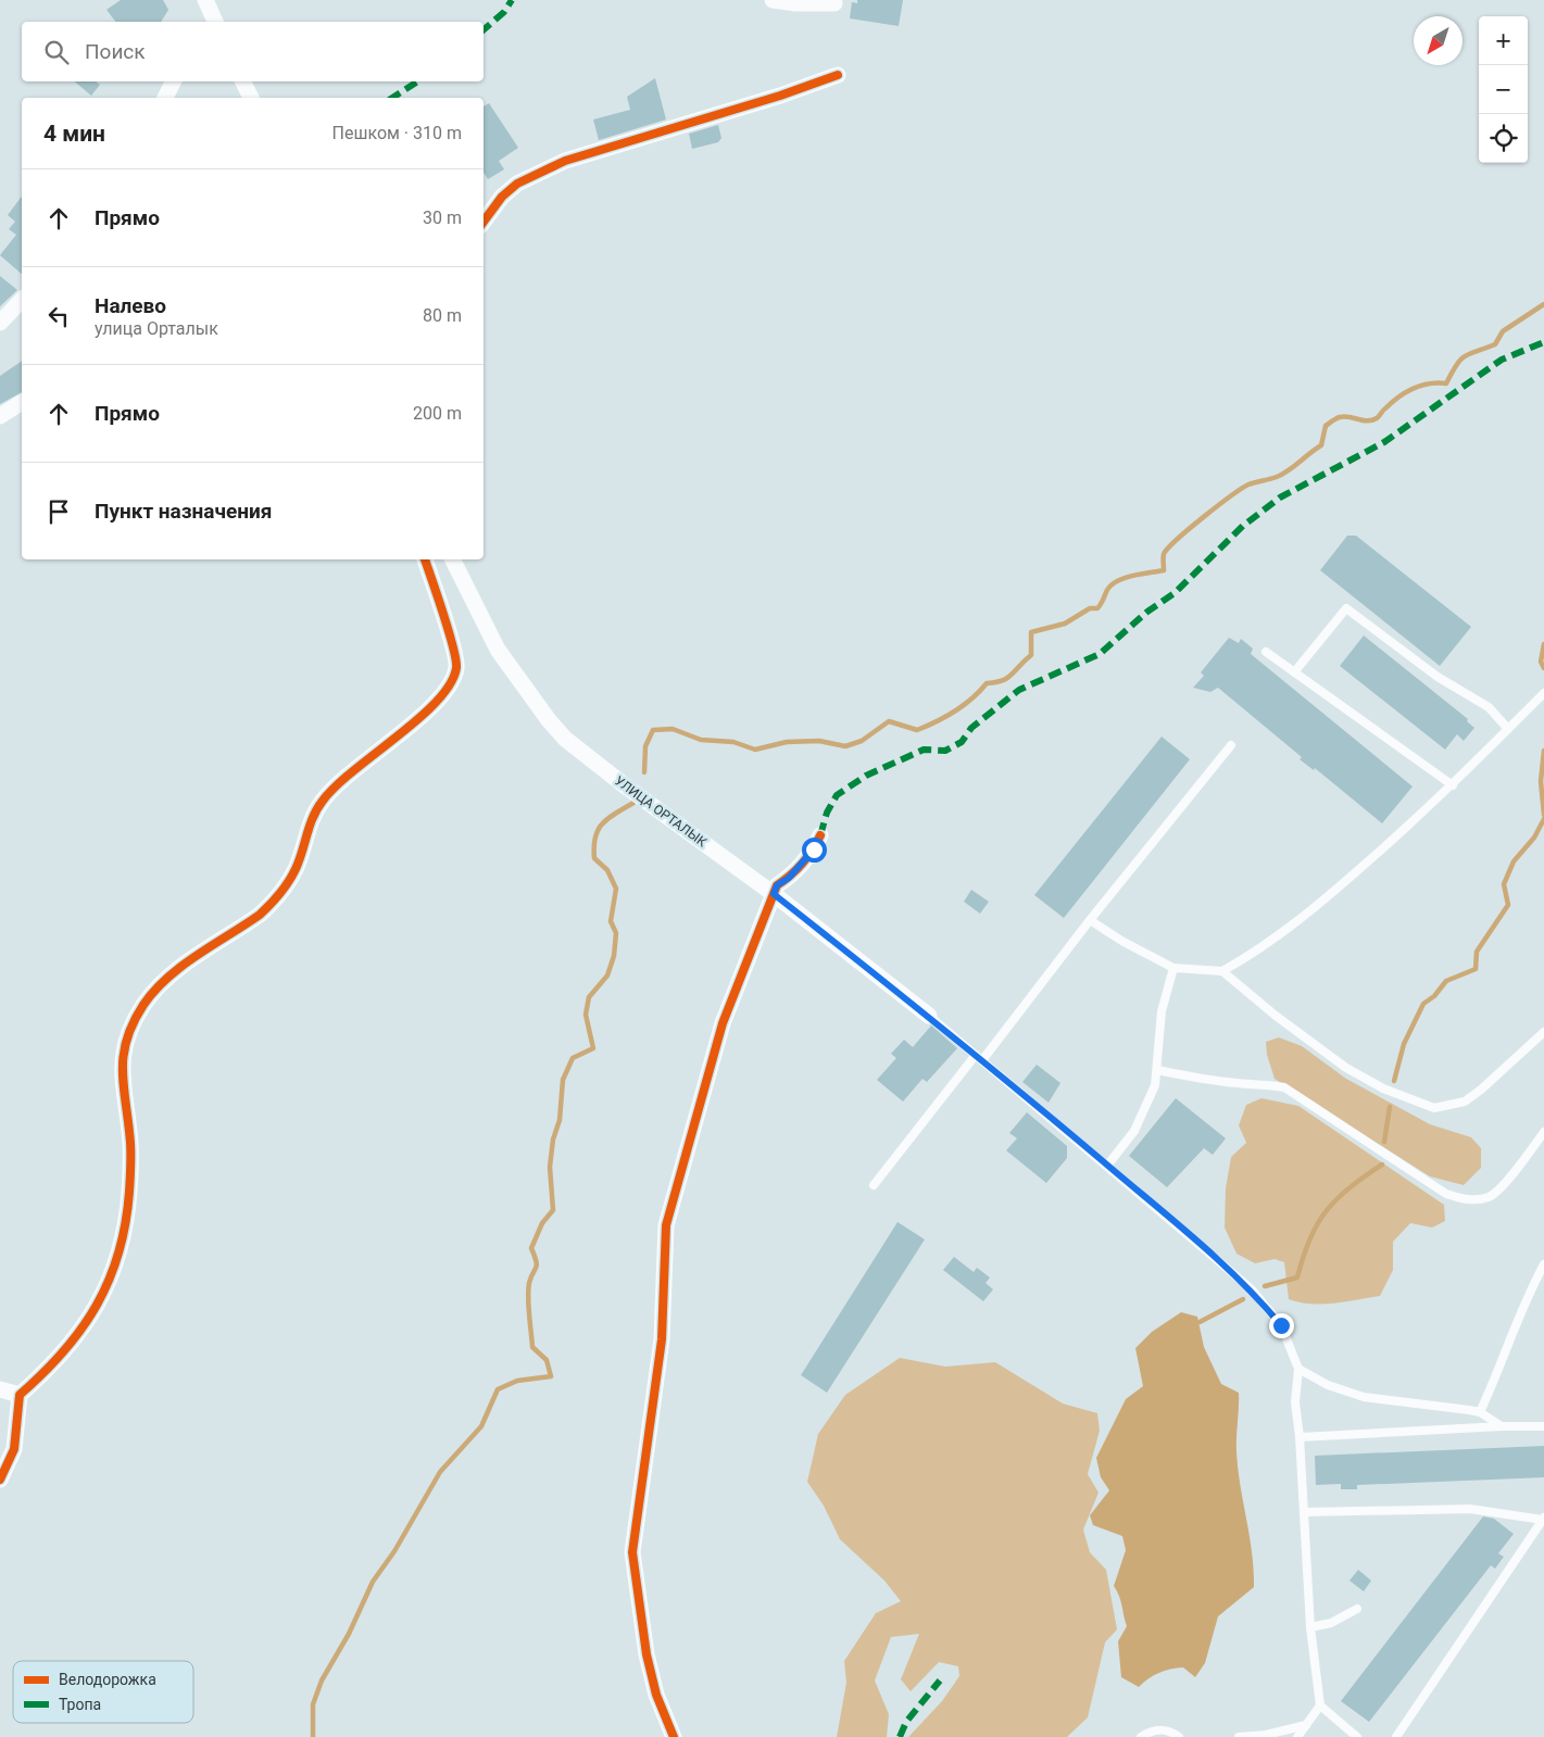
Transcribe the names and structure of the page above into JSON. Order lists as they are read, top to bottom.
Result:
{
  "streets": {
    "street": ["УЛИЦА ОРТАЛЫК"]
  },
  "legend": ["Велодорожка", "Тропа"],
  "north": "bottom left",
  "page": {
    "map_buttons": ["+", "−"],
    "search": "Поиск",
    "heading": ["4 мин", "Пешком · 310 m"],
    "list": [
      ["Прямо", "30 m"],
      ["Налево", "улица Орталык", "80 m"],
      ["Прямо", "200 m"],
      "Пункт назначения"
    ]
  }
}
